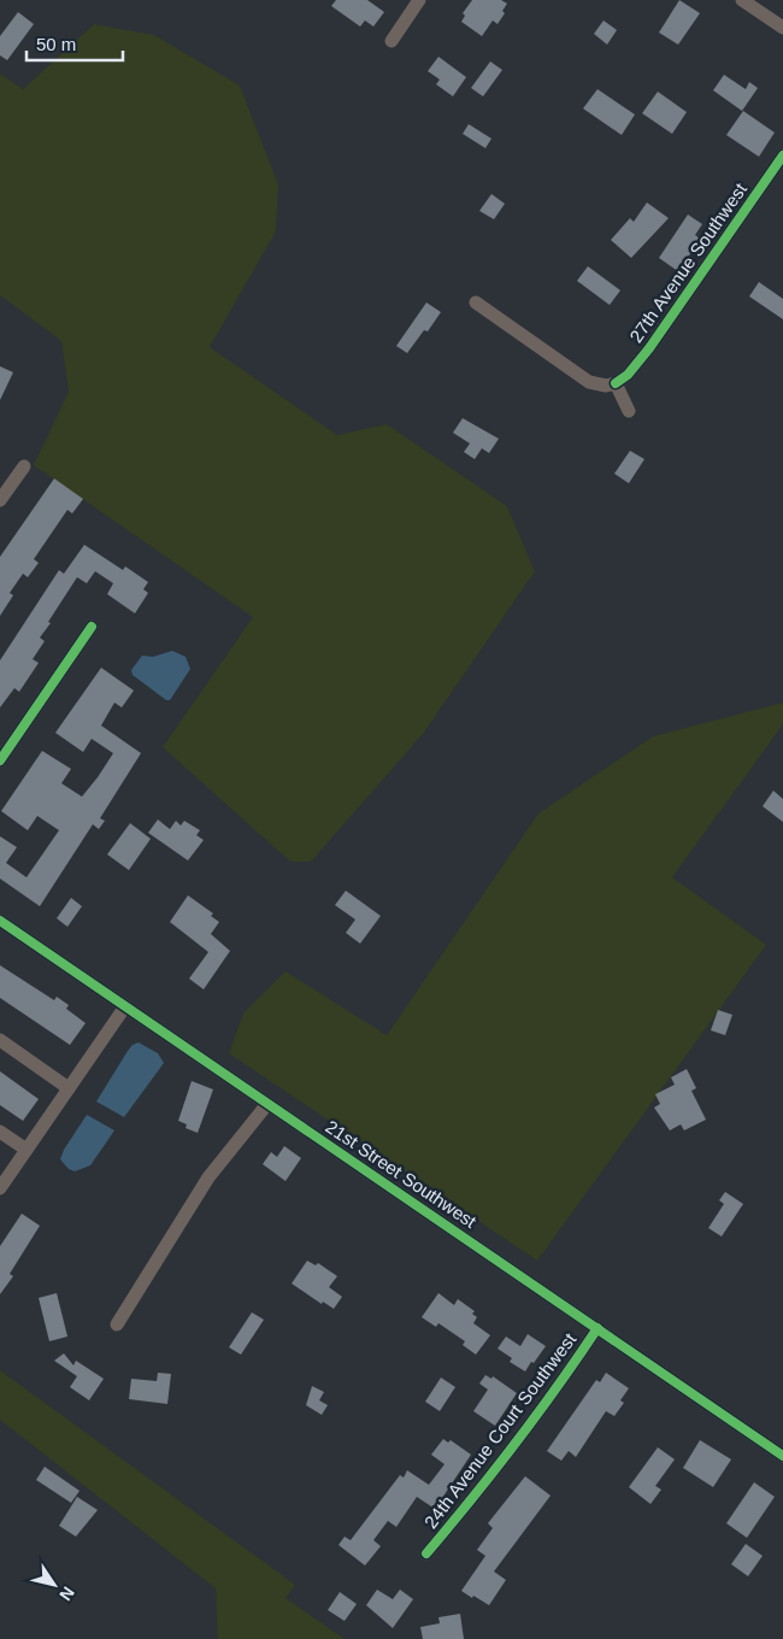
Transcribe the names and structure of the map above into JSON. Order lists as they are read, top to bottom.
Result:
{
  "streets": {
    "street": ["27th Avenue Southwest", "21st Street Southwest", "24th Avenue Court Southwest"]
  },
  "crossings": [
    ["21st Street Southwest", "24th Avenue Court Southwest"]
  ],
  "scale_bar": "50 m",
  "north": "bottom right"
}
